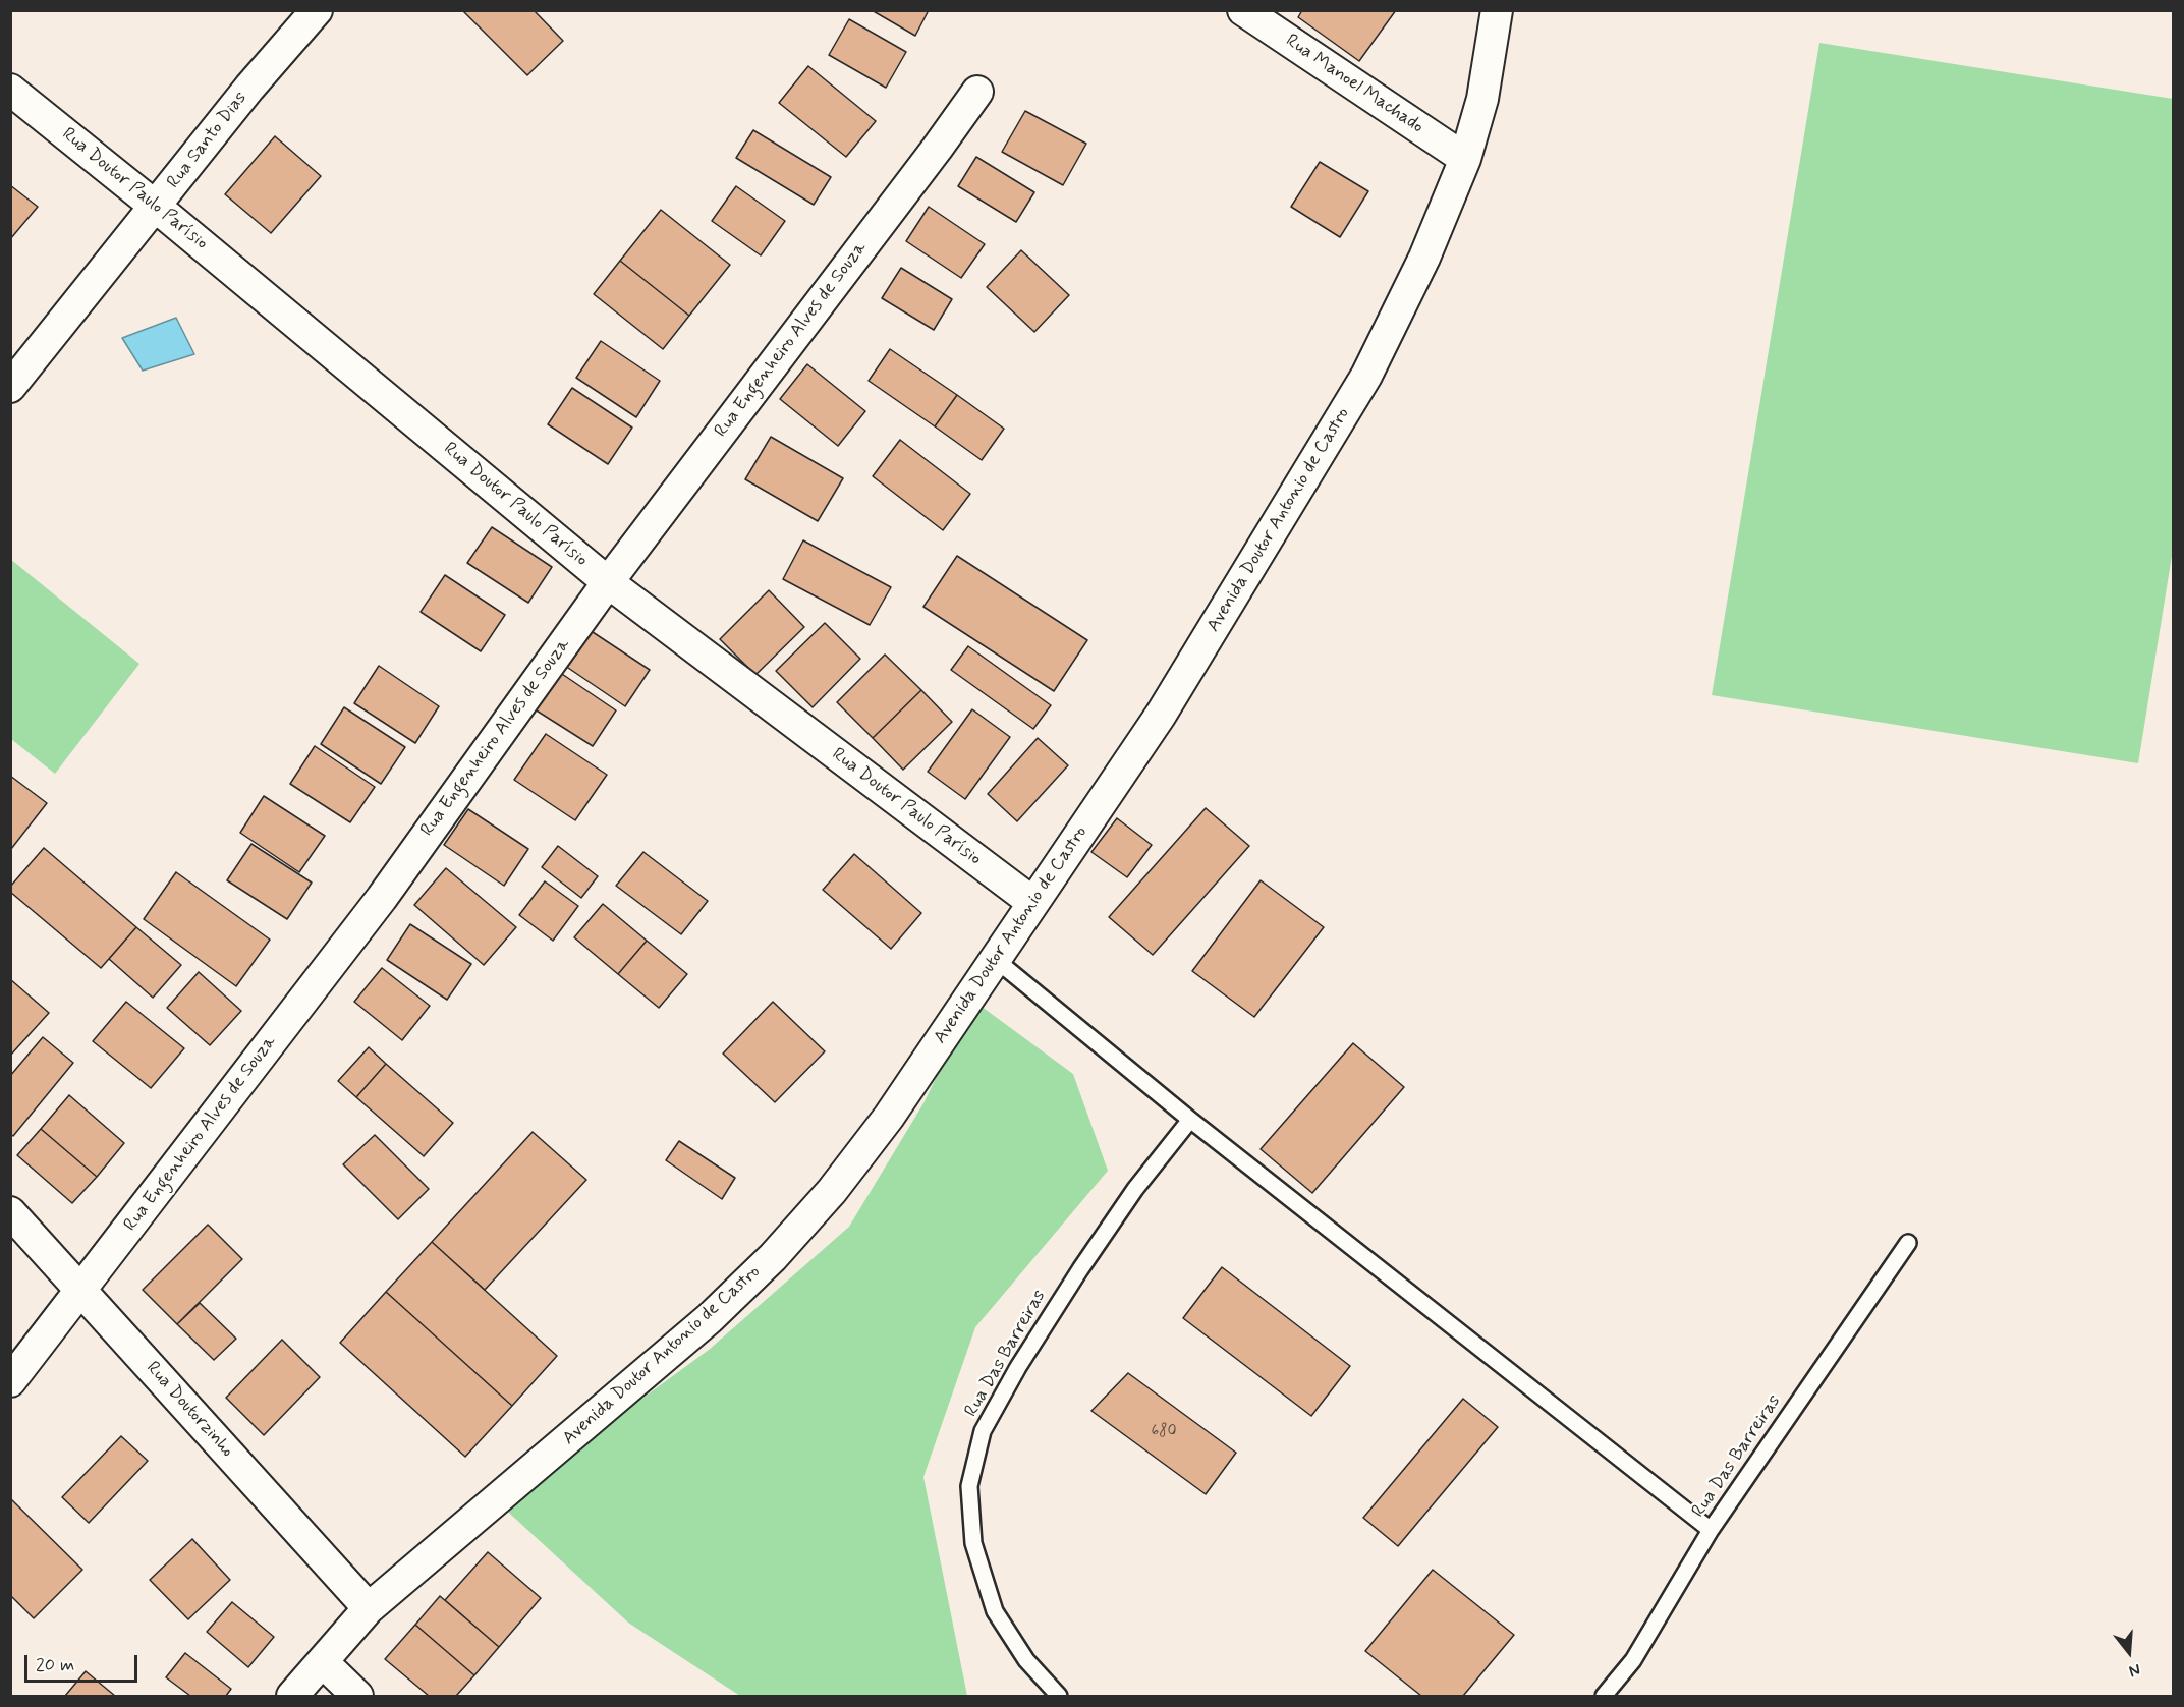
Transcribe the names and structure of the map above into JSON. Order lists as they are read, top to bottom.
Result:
{
  "streets": {
    "street": [
      "Rua Manoel Machado",
      "Rua Santo Dias",
      "Rua Doutor Paulo Parísio",
      "Rua Engenheiro Alves de Souza",
      "Avenida Doutor Antonio de Castro",
      "Rua Doutorzinho"
    ],
    "lane": ["Rua Das Barreiras"]
  },
  "crossings": [
    ["Rua Manoel Machado", "Avenida Doutor Antonio de Castro"],
    ["Rua Santo Dias", "Rua Doutor Paulo Parísio"],
    ["Rua Doutor Paulo Parísio", "Rua Engenheiro Alves de Souza"],
    ["Rua Doutor Paulo Parísio", "Avenida Doutor Antonio de Castro"],
    ["Rua Engenheiro Alves de Souza", "Rua Doutorzinho"],
    ["Avenida Doutor Antonio de Castro", "Rua Doutorzinho"]
  ],
  "house_numbers": ["680"],
  "scale_bar": "20 m",
  "north": "bottom"
}
